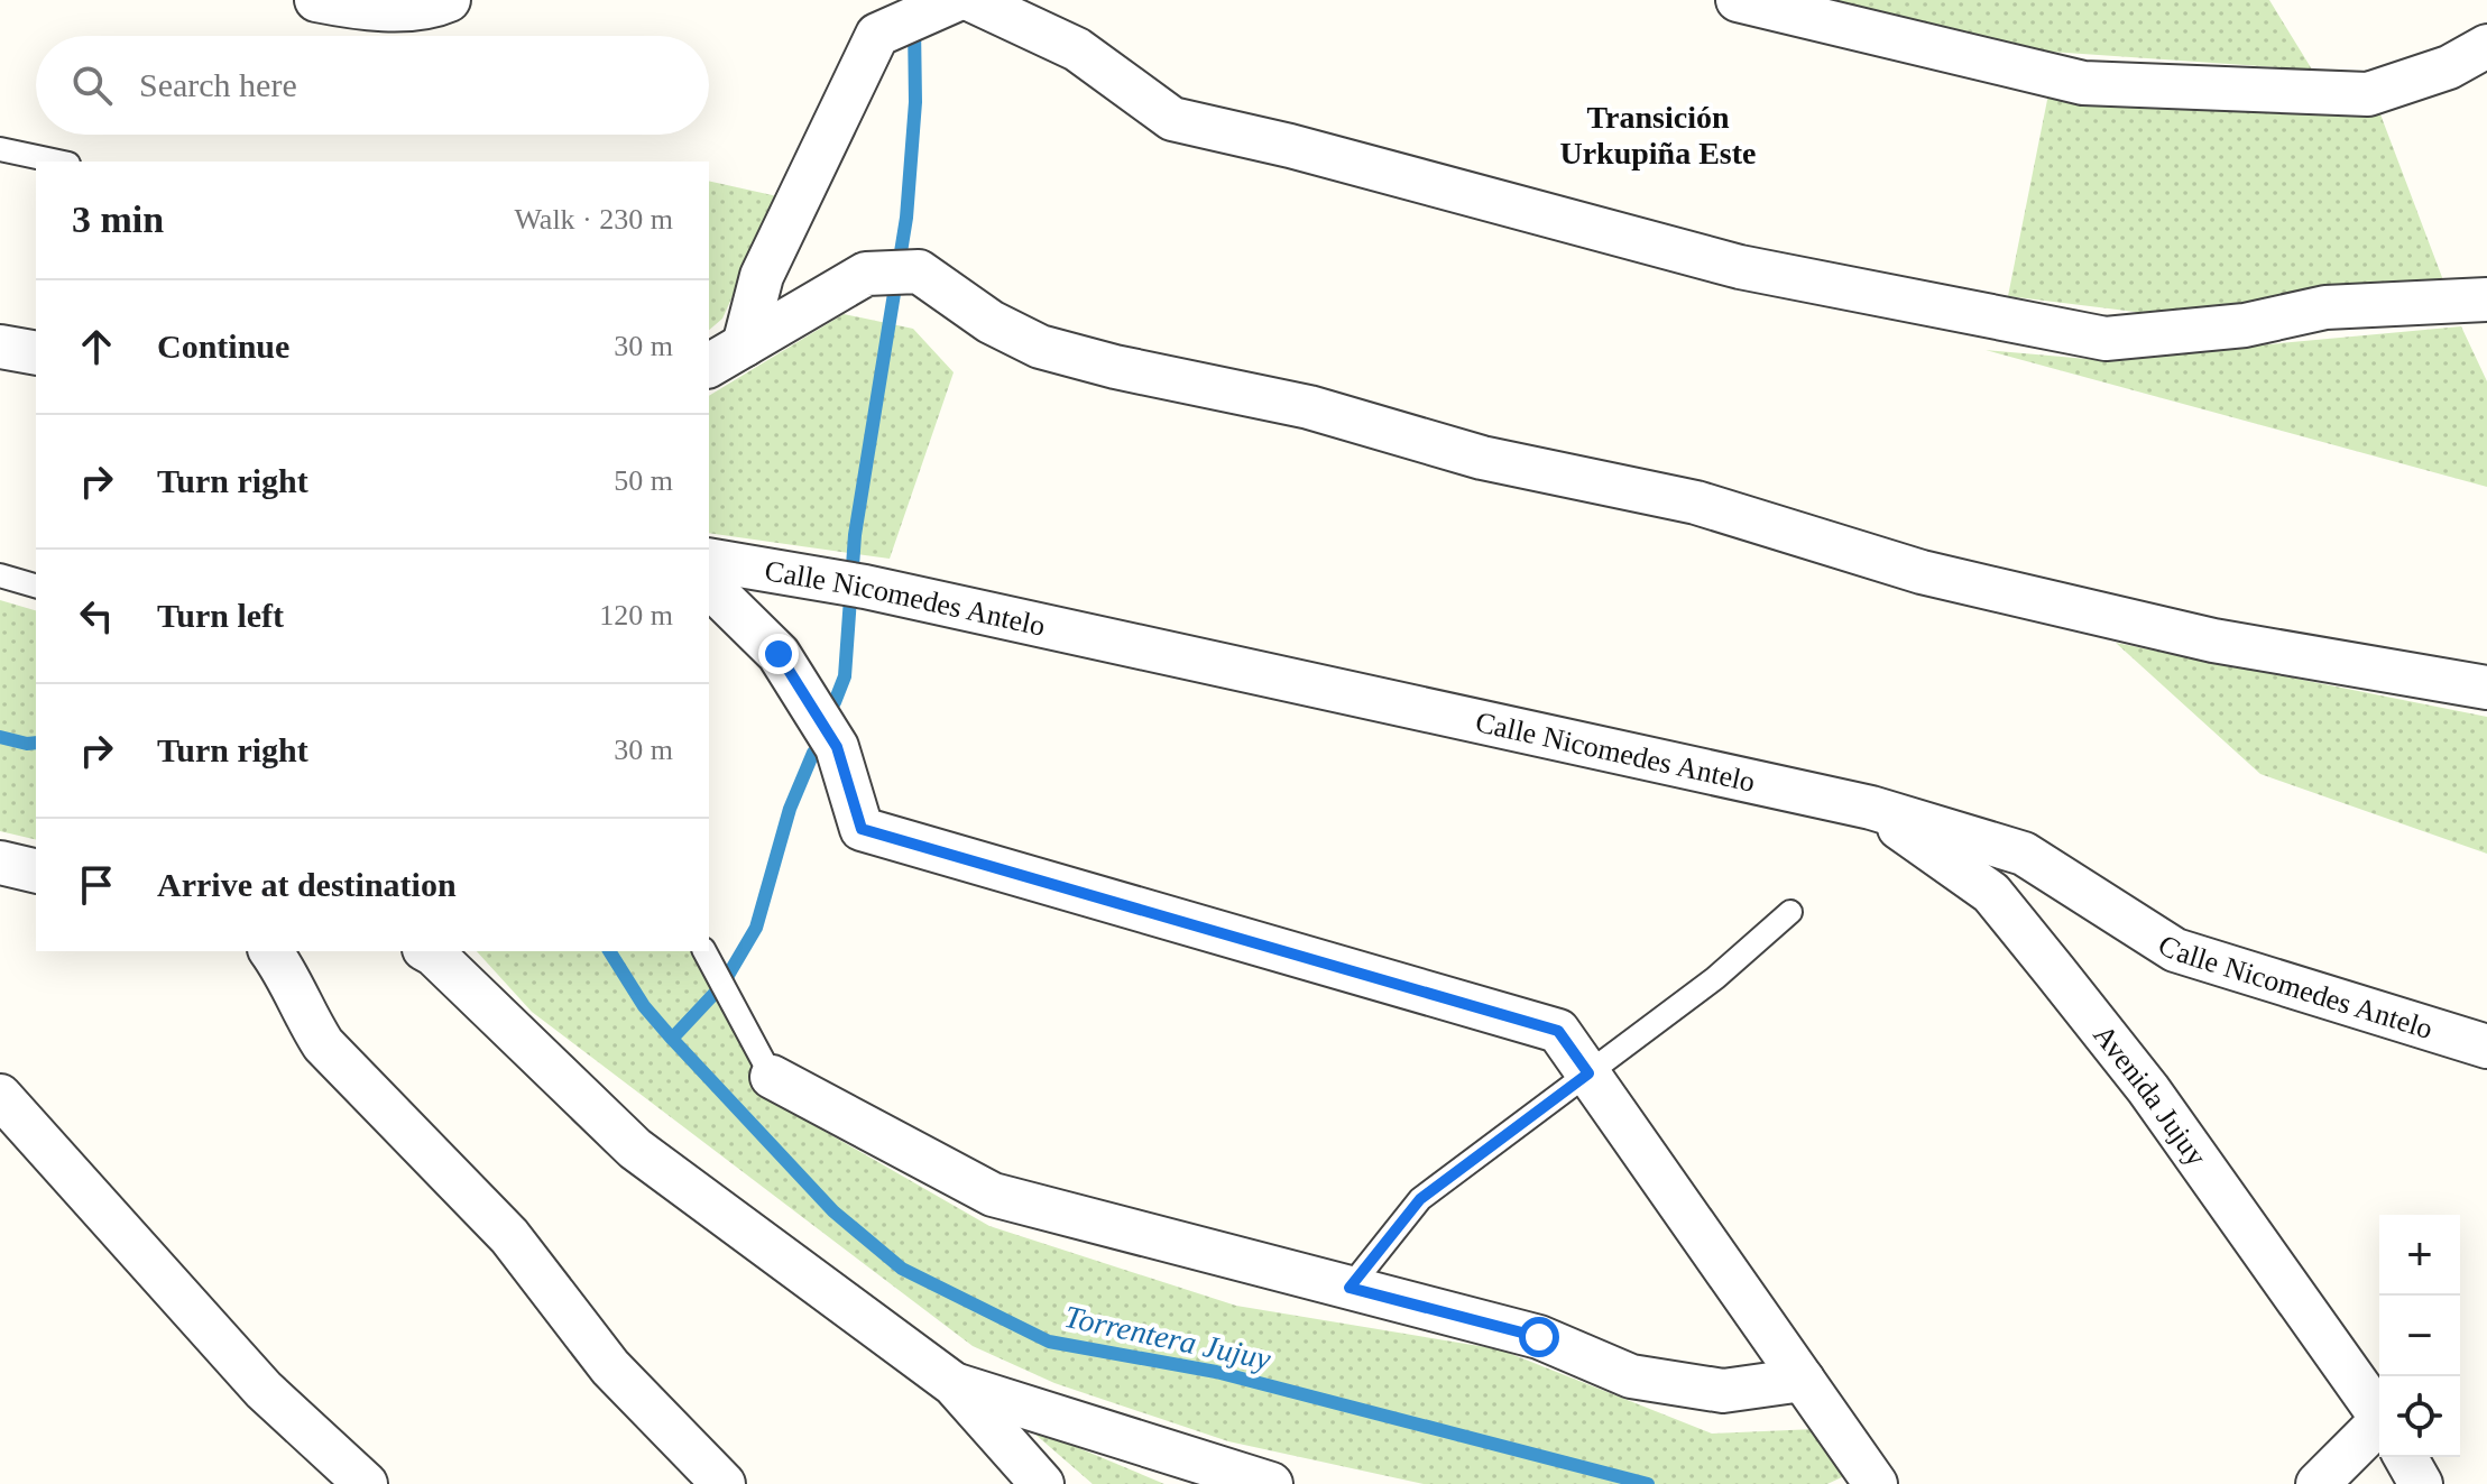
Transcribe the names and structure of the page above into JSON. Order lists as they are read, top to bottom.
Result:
{
  "streets": {
    "street": ["Calle Nicomedes Antelo", "Avenida Jujuy"]
  },
  "crossings": [
    ["Calle Nicomedes Antelo", "Avenida Jujuy"]
  ],
  "districts": ["Transición Urkupiña Este"],
  "water": ["Torrentera Jujuy"],
  "page": {
    "search": "Search here",
    "heading": ["3 min", "Walk · 230 m"],
    "list": [
      ["Continue", "30 m"],
      ["Turn right", "50 m"],
      ["Turn left", "120 m"],
      ["Turn right", "30 m"],
      "Arrive at destination"
    ],
    "map_buttons": ["+", "−"]
  }
}
